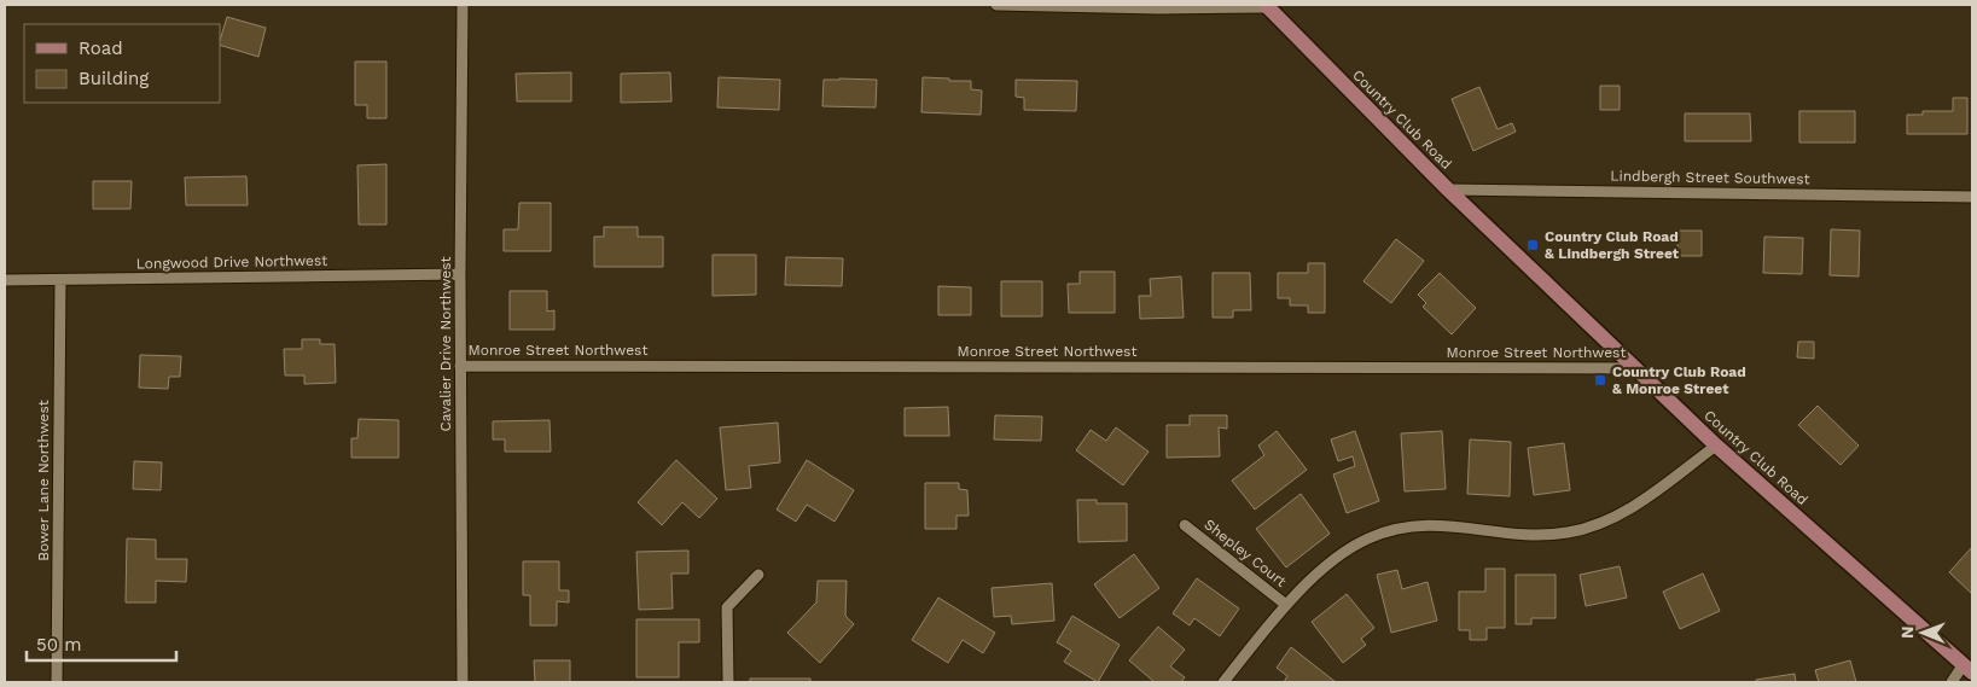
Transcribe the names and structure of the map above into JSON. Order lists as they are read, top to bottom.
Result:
{
  "streets": {
    "main road": ["Country Club Road"],
    "street": [
      "Lindbergh Street Southwest",
      "Longwood Drive Northwest",
      "Cavalier Drive Northwest",
      "Monroe Street Northwest",
      "Bower Lane Northwest",
      "Shepley Court"
    ]
  },
  "crossings": [
    ["Country Club Road", "Lindbergh Street Southwest"],
    ["Country Club Road", "Monroe Street Northwest"],
    ["Longwood Drive Northwest", "Cavalier Drive Northwest"],
    ["Longwood Drive Northwest", "Bower Lane Northwest"],
    ["Cavalier Drive Northwest", "Monroe Street Northwest"]
  ],
  "places": {
    "transit": ["Country Club Road & Lindbergh Street", "Country Club Road & Monroe Street"]
  },
  "legend": ["Road", "Building"],
  "scale_bar": "50 m",
  "north": "left"
}
